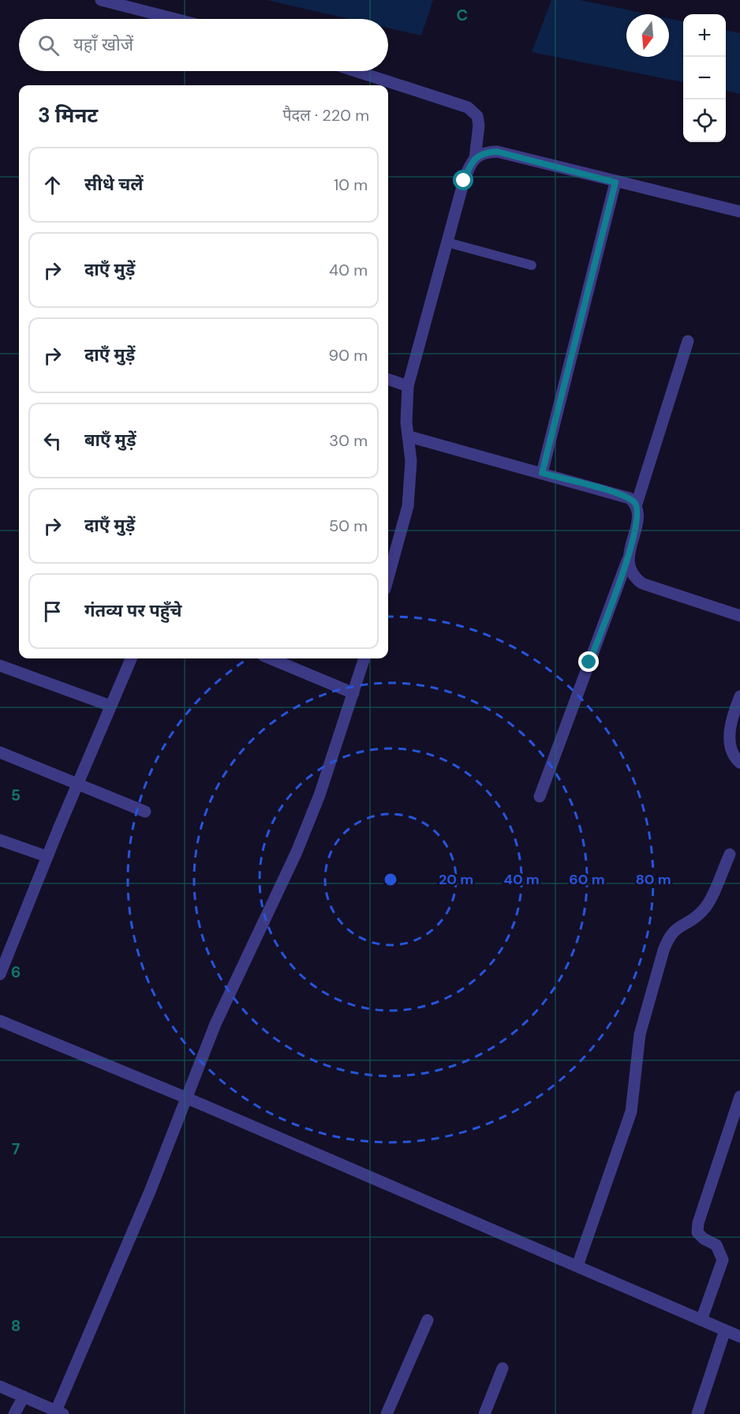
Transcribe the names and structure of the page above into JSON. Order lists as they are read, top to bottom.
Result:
{
  "north": "bottom",
  "page": {
    "map_buttons": ["+", "−"],
    "search": "यहाँ खोजें",
    "heading": ["3 मिनट", "पैदल · 220 m"],
    "list": [
      ["सीधे चलें", "10 m"],
      ["दाएँ मुड़ें", "40 m"],
      ["दाएँ मुड़ें", "90 m"],
      ["बाएँ मुड़ें", "30 m"],
      ["दाएँ मुड़ें", "50 m"],
      "गंतव्य पर पहुँचे"
    ]
  },
  "grid": {
    "columns": ["C"],
    "rows": [
      "5",
      "6",
      "7",
      "8"
    ]
  },
  "rings": [
    "20 m",
    "40 m",
    "60 m",
    "80 m"
  ]
}
